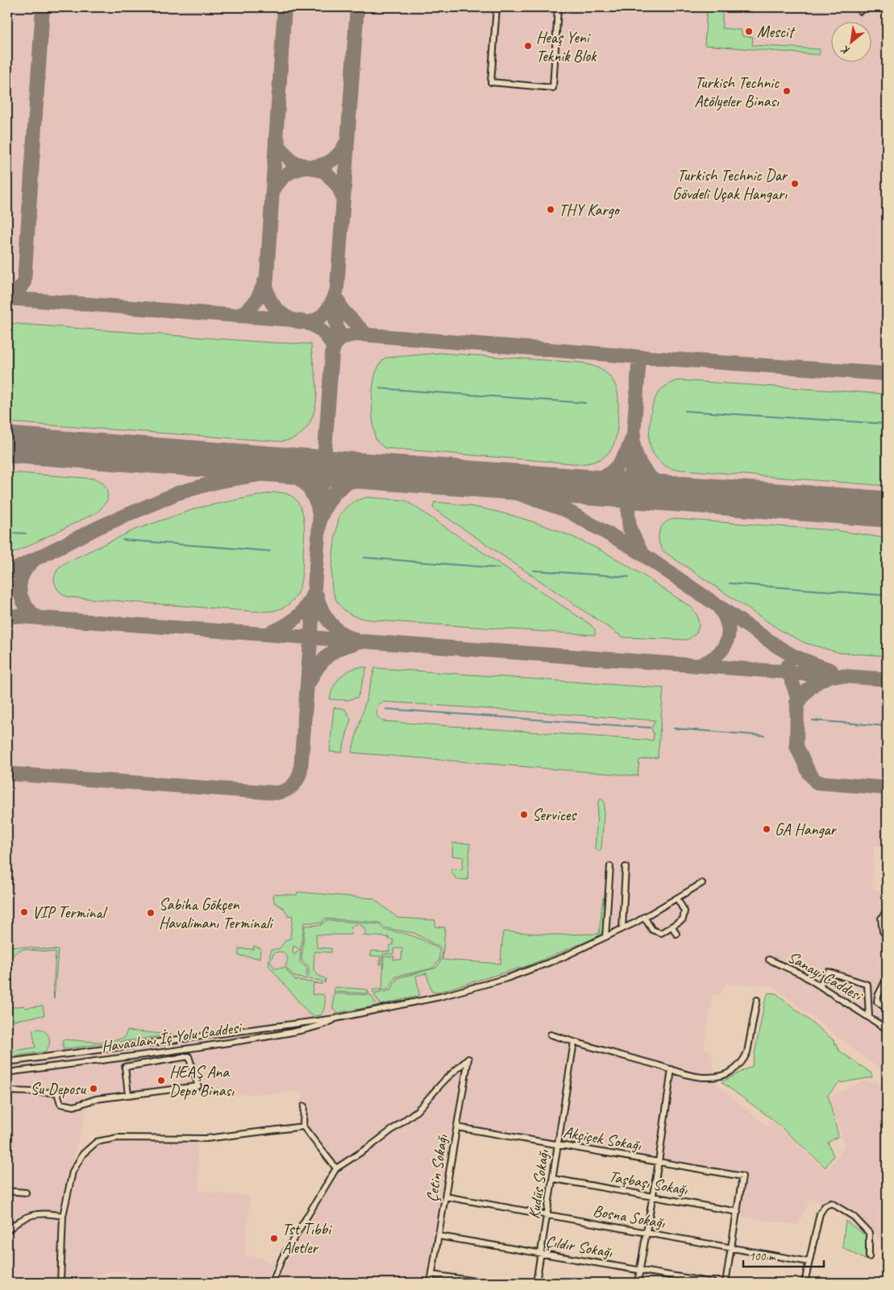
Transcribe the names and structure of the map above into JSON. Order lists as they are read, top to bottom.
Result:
{
  "streets": {
    "street": [
      "Sanayi Caddesi",
      "Havaalanı İç Yolu Caddesi",
      "Akçiçek Sokağı",
      "Çetin Sokağı",
      "Taşbaşı Sokağı",
      "Kudüs Sokağı",
      "Bosna Sokağı",
      "Çıldır Sokağı"
    ]
  },
  "crossings": [
    ["Akçiçek Sokağı", "Çetin Sokağı"],
    ["Akçiçek Sokağı", "Taşbaşı Sokağı"],
    ["Akçiçek Sokağı", "Kudüs Sokağı"],
    ["Çetin Sokağı", "Bosna Sokağı"],
    ["Çetin Sokağı", "Çıldır Sokağı"],
    ["Taşbaşı Sokağı", "Kudüs Sokağı"],
    ["Kudüs Sokağı", "Bosna Sokağı"],
    ["Kudüs Sokağı", "Çıldır Sokağı"]
  ],
  "places": [
    "Mescit",
    "Heaş Yeni Teknik Blok",
    "Turkish Technic Atölyeler Binası",
    "Turkish Technic Dar Gövdeli Uçak Hangarı",
    "THY Kargo",
    "Services",
    "GA Hangar",
    "VIP Terminal",
    "Sabiha Gökçen Havalimanı Terminali",
    "HEAŞ Ana Depo Binası",
    "Su Deposu",
    "Tst Tıbbi Aletler"
  ],
  "scale_bar": "100 m",
  "north": "bottom left"
}
